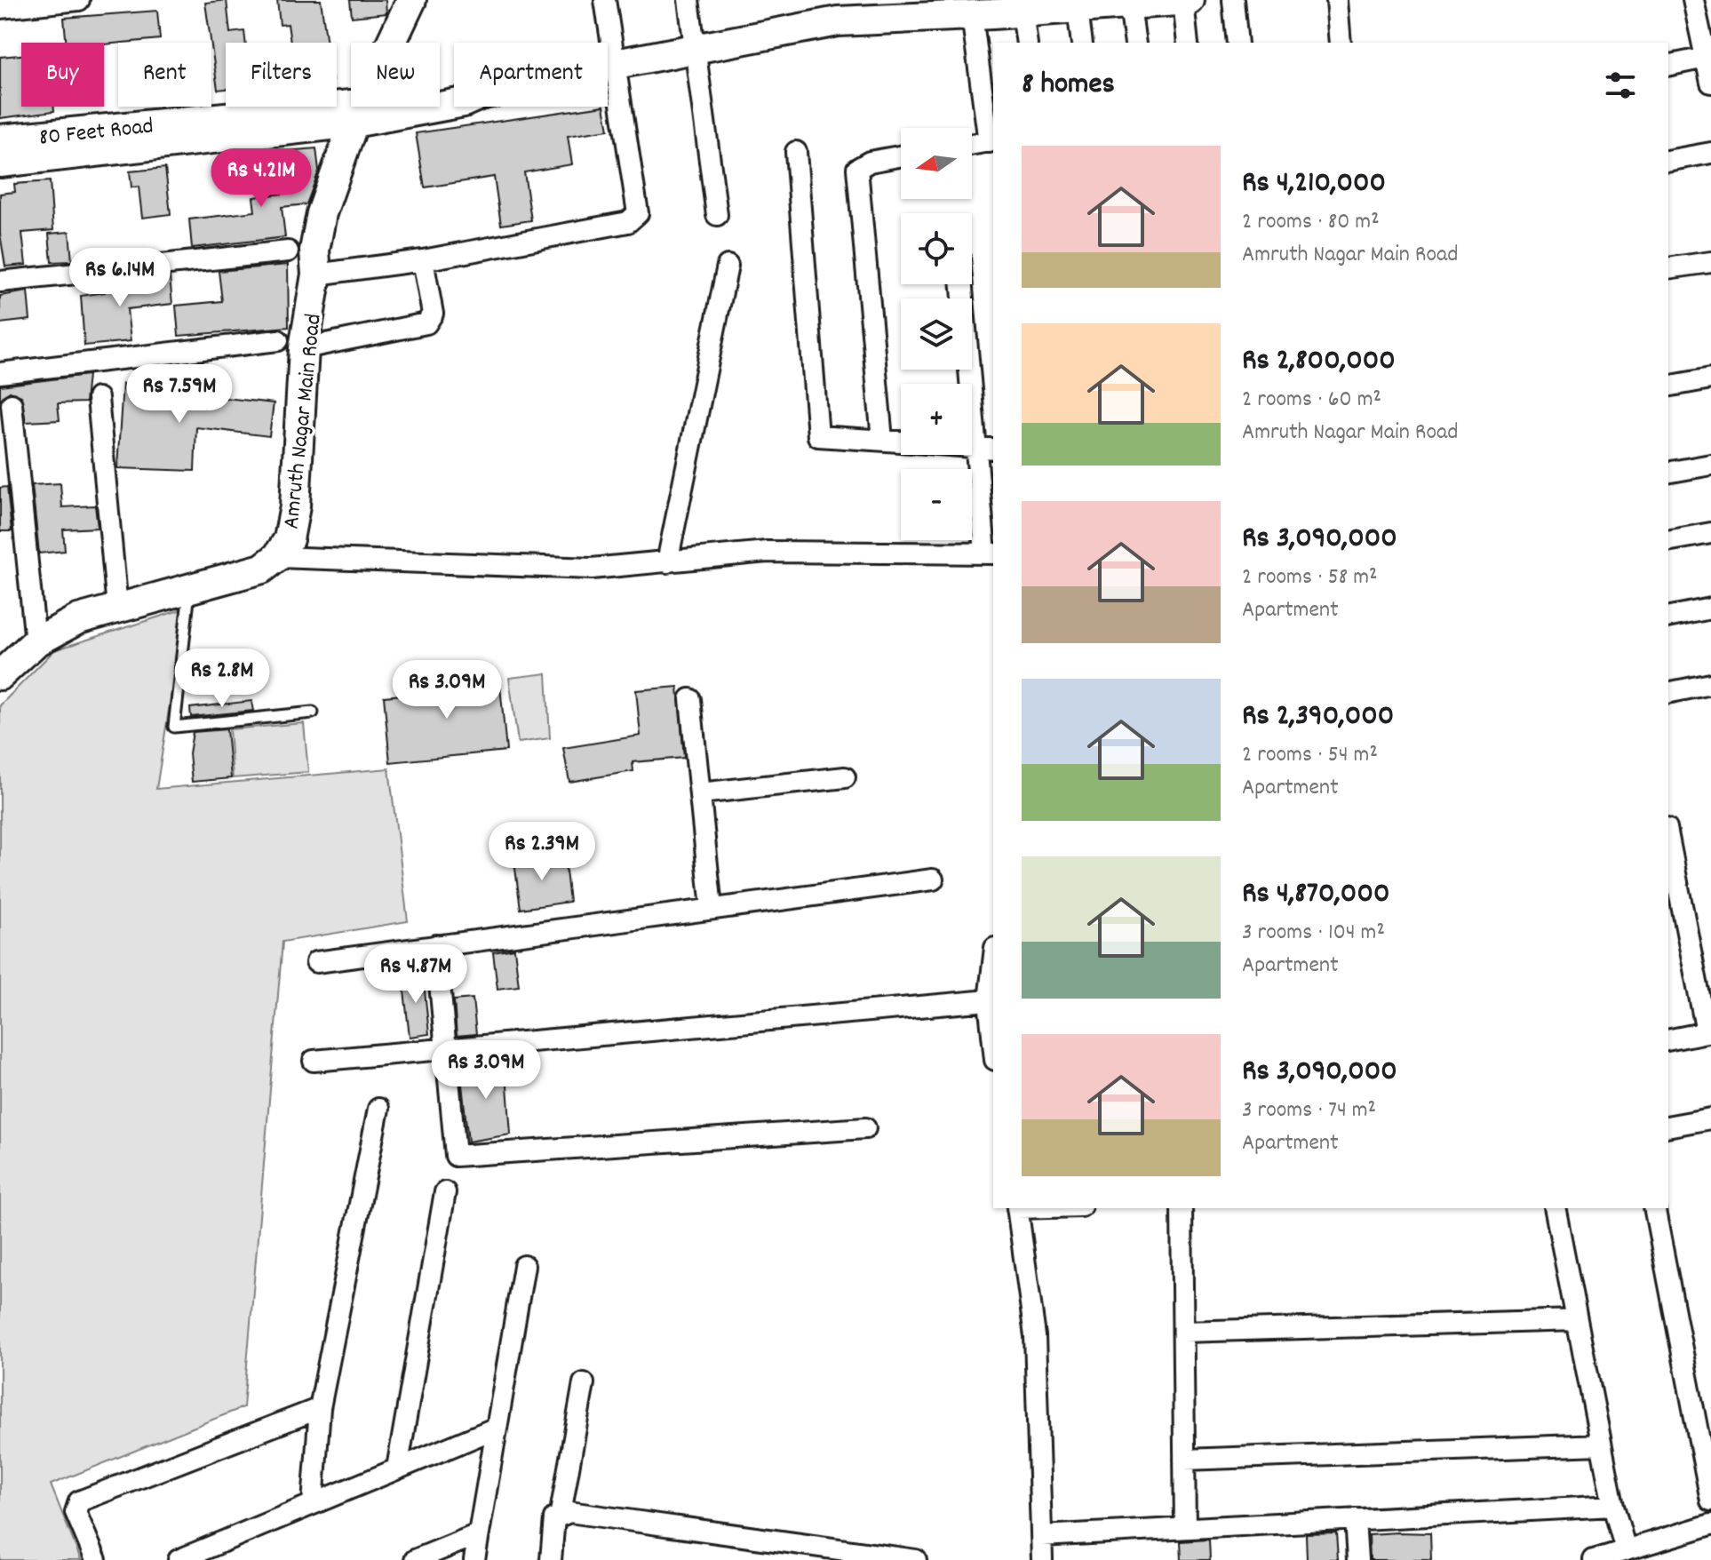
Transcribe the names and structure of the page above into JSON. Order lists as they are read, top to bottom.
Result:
{
  "streets": {
    "main road": ["80 Feet Road", "Amruth Nagar Main Road"]
  },
  "crossings": [
    ["80 Feet Road", "Amruth Nagar Main Road"]
  ],
  "north": "left",
  "page": {
    "chip": [
      "Buy",
      "Rent",
      "Filters",
      "New",
      "Apartment"
    ],
    "heading": "8 homes",
    "map_buttons": ["+", "−"],
    "list": [
      {
        "name": "Rs 4,210,000",
        "note": "2 rooms · 80 m² · Amruth Nagar Main Road"
      },
      {
        "name": "Rs 2,800,000",
        "note": "2 rooms · 60 m² · Amruth Nagar Main Road"
      },
      {
        "name": "Rs 3,090,000",
        "note": "2 rooms · 58 m² · Apartment"
      },
      {
        "name": "Rs 2,390,000",
        "note": "2 rooms · 54 m² · Apartment"
      },
      {
        "name": "Rs 4,870,000",
        "note": "3 rooms · 104 m² · Apartment"
      },
      {
        "name": "Rs 3,090,000",
        "note": "3 rooms · 74 m² · Apartment"
      }
    ],
    "price": [
      "Rs 4.21M",
      "Rs 6.14M",
      "Rs 7.59M",
      "Rs 2.8M",
      "Rs 3.09M",
      "Rs 2.39M",
      "Rs 4.87M",
      "Rs 3.09M"
    ]
  }
}
